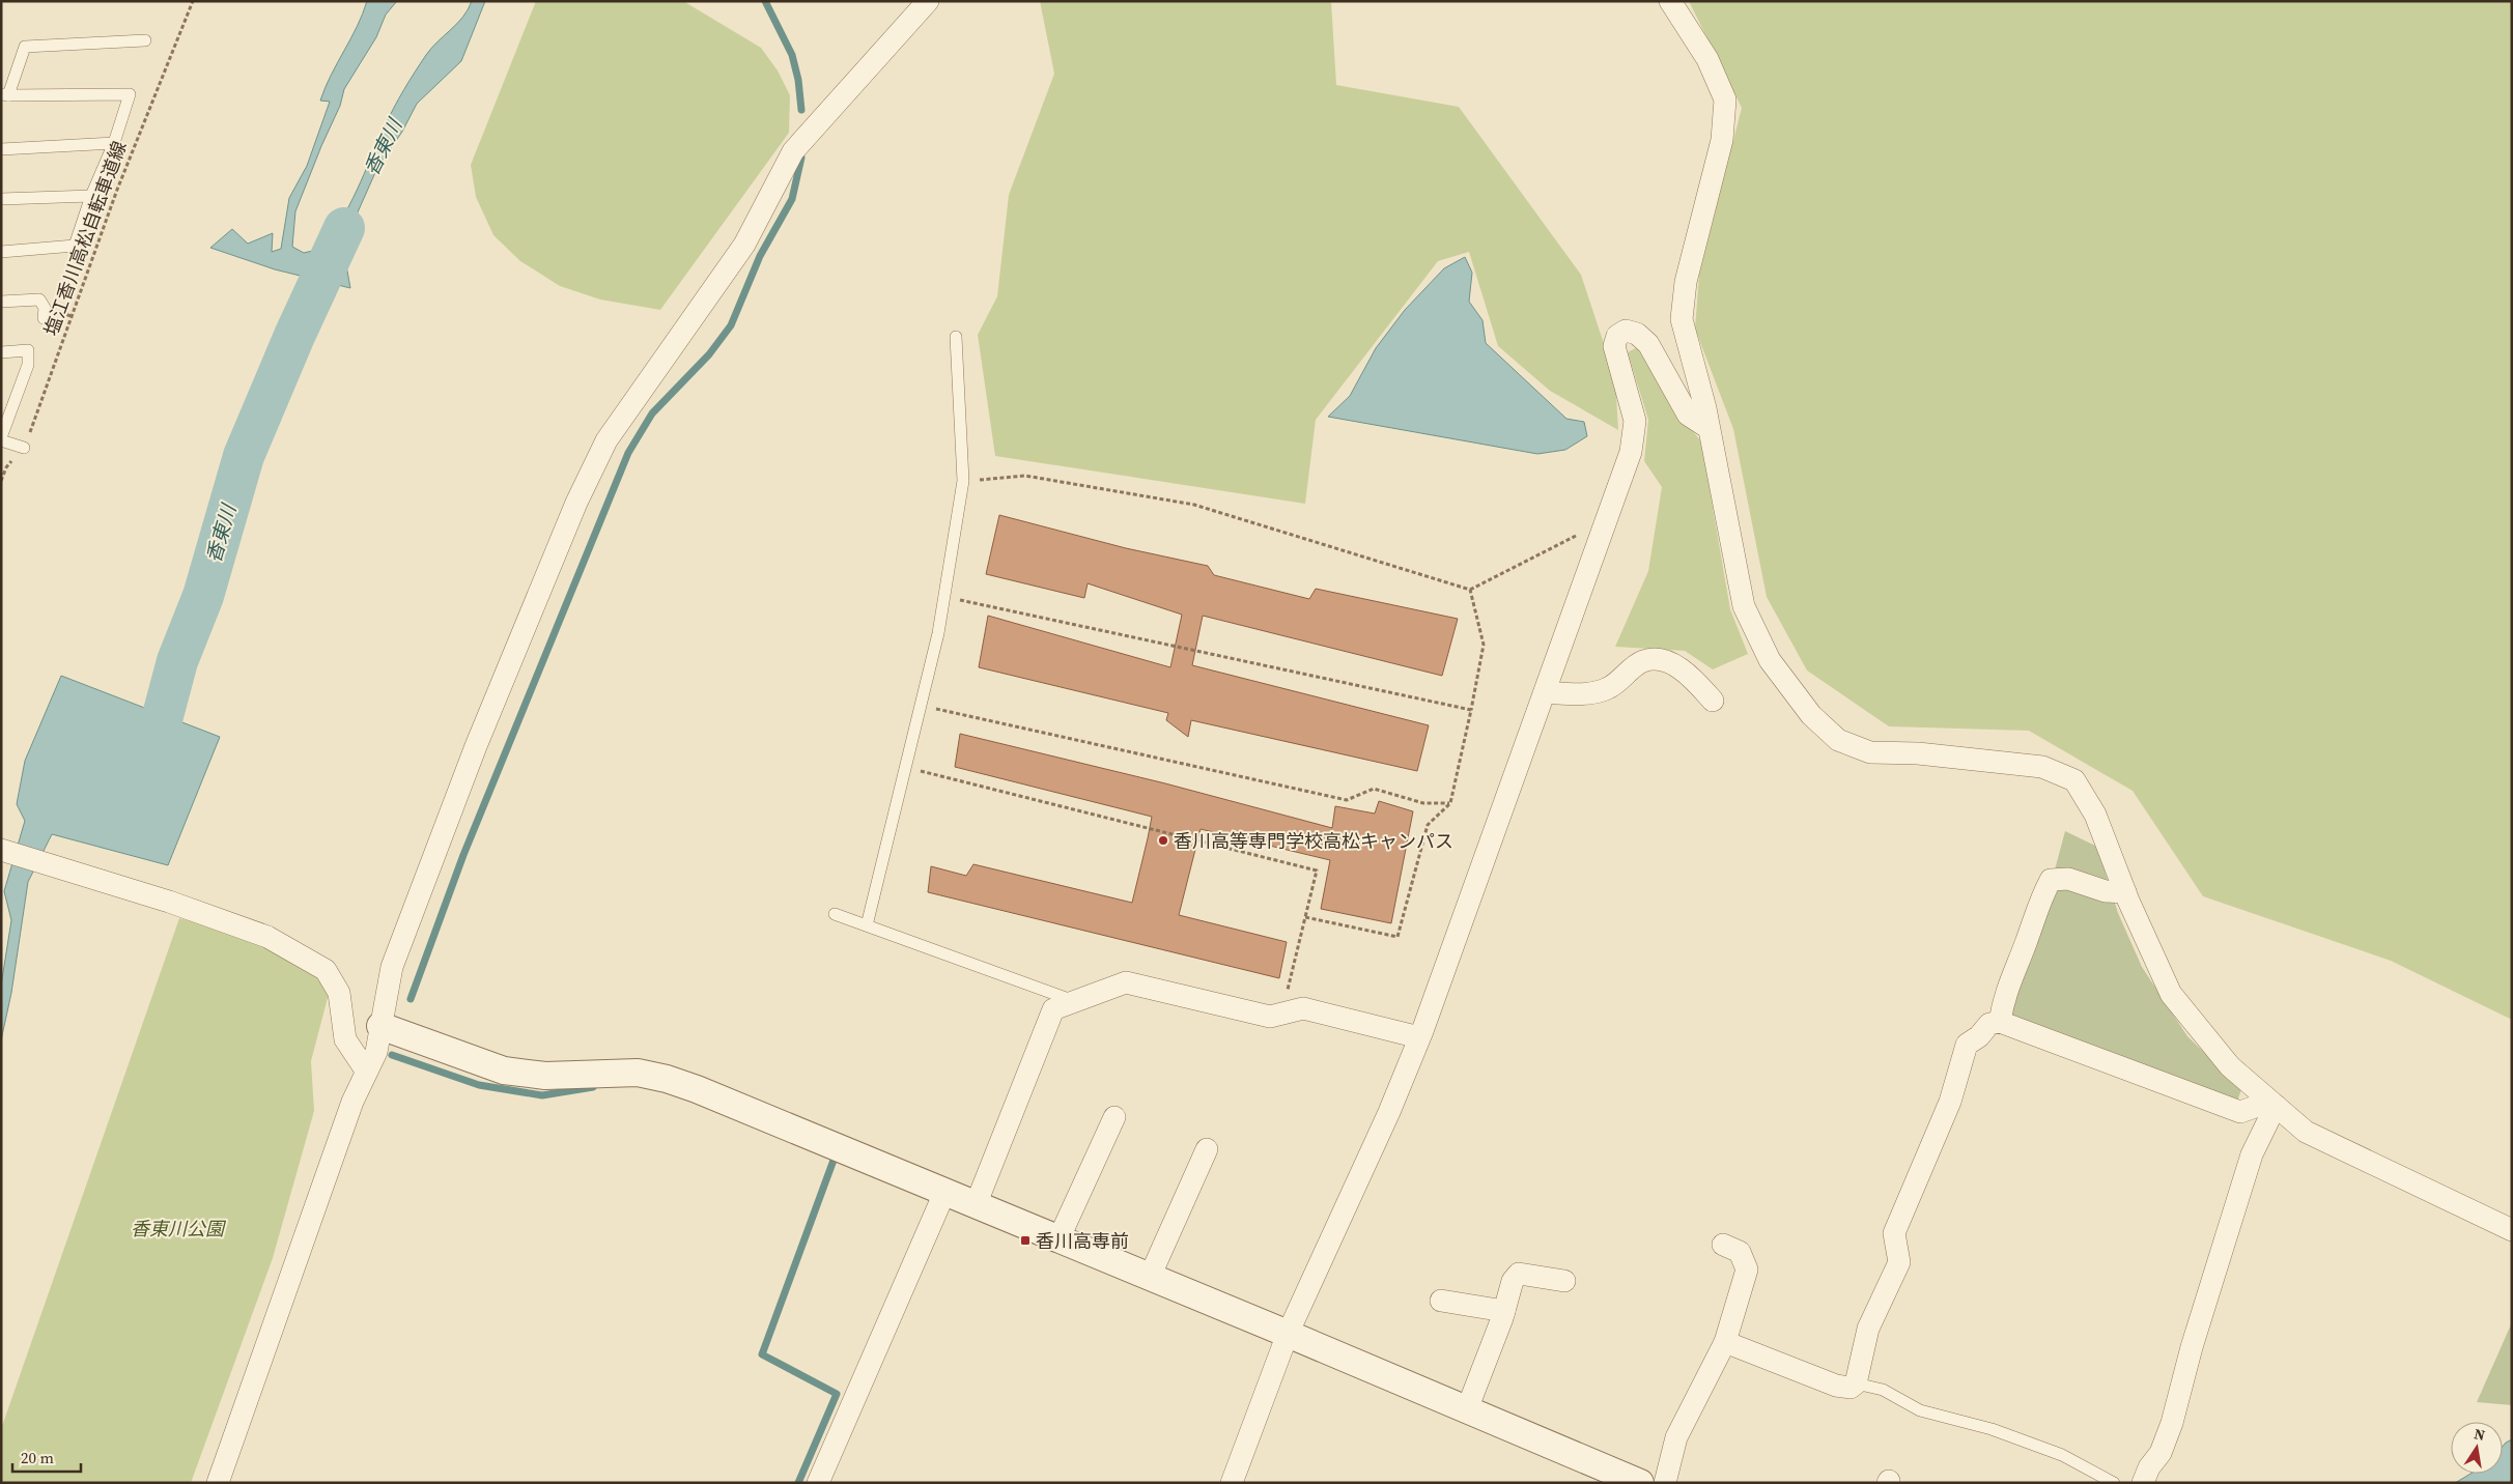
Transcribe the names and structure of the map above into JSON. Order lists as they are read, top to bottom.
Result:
{
  "streets": {
    "path": ["塩江香川高松自転車道線"]
  },
  "water": ["香東川"],
  "parks": ["香東川公園"],
  "places": {
    "other": ["香川高等専門学校高松キャンパス"],
    "transit": ["香川高専前"]
  },
  "scale_bar": "20 m",
  "north": "top"
}
